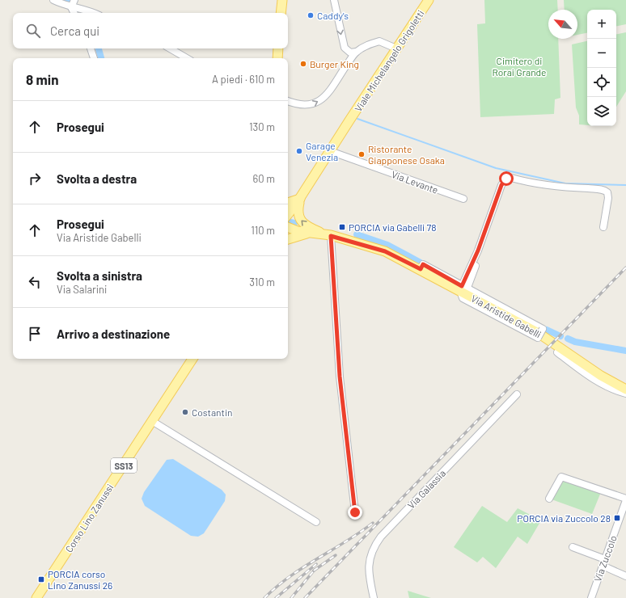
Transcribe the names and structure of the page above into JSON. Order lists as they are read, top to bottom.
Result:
{
  "streets": {
    "main road": [
      "Viale Michelangelo Grigoletti",
      "Via Aristide Gabelli",
      "SS13",
      "Corso Lino Zanussi"
    ],
    "street": ["Via Levante", "Via Galassia", "Via Zuccolo"]
  },
  "crossings": [
    ["Viale Michelangelo Grigoletti", "Via Levante"]
  ],
  "parks": ["Cimitero di Rorai Grande"],
  "places": {
    "other": [
      "Caddy's",
      "Burger King",
      "Garage Venezia",
      "Ristorante Giapponese Osaka",
      "Costantin"
    ],
    "transit": ["PORCIA via Gabelli 78", "PORCIA via Zuccolo 28", "PORCIA corso Lino Zanussi 26"]
  },
  "north": "top left",
  "page": {
    "map_buttons": ["+", "−"],
    "search": "Cerca qui",
    "heading": ["8 min", "A piedi · 610 m"],
    "list": [
      ["Prosegui", "130 m"],
      ["Svolta a destra", "60 m"],
      ["Prosegui", "Via Aristide Gabelli", "110 m"],
      ["Svolta a sinistra", "Via Salarini", "310 m"],
      "Arrivo a destinazione"
    ]
  }
}
